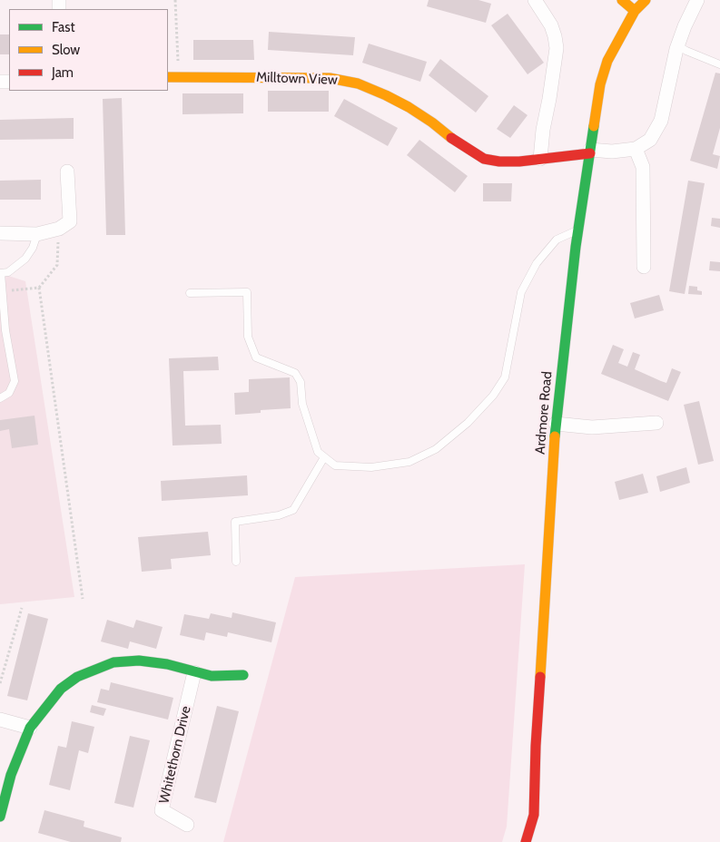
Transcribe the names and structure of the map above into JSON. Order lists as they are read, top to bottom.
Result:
{
  "streets": {
    "street": ["Milltown View", "Ardmore Road", "Whitethorn Drive"]
  },
  "crossings": [
    ["Milltown View", "Ardmore Road"]
  ],
  "legend": ["Fast", "Slow", "Jam"]
}
